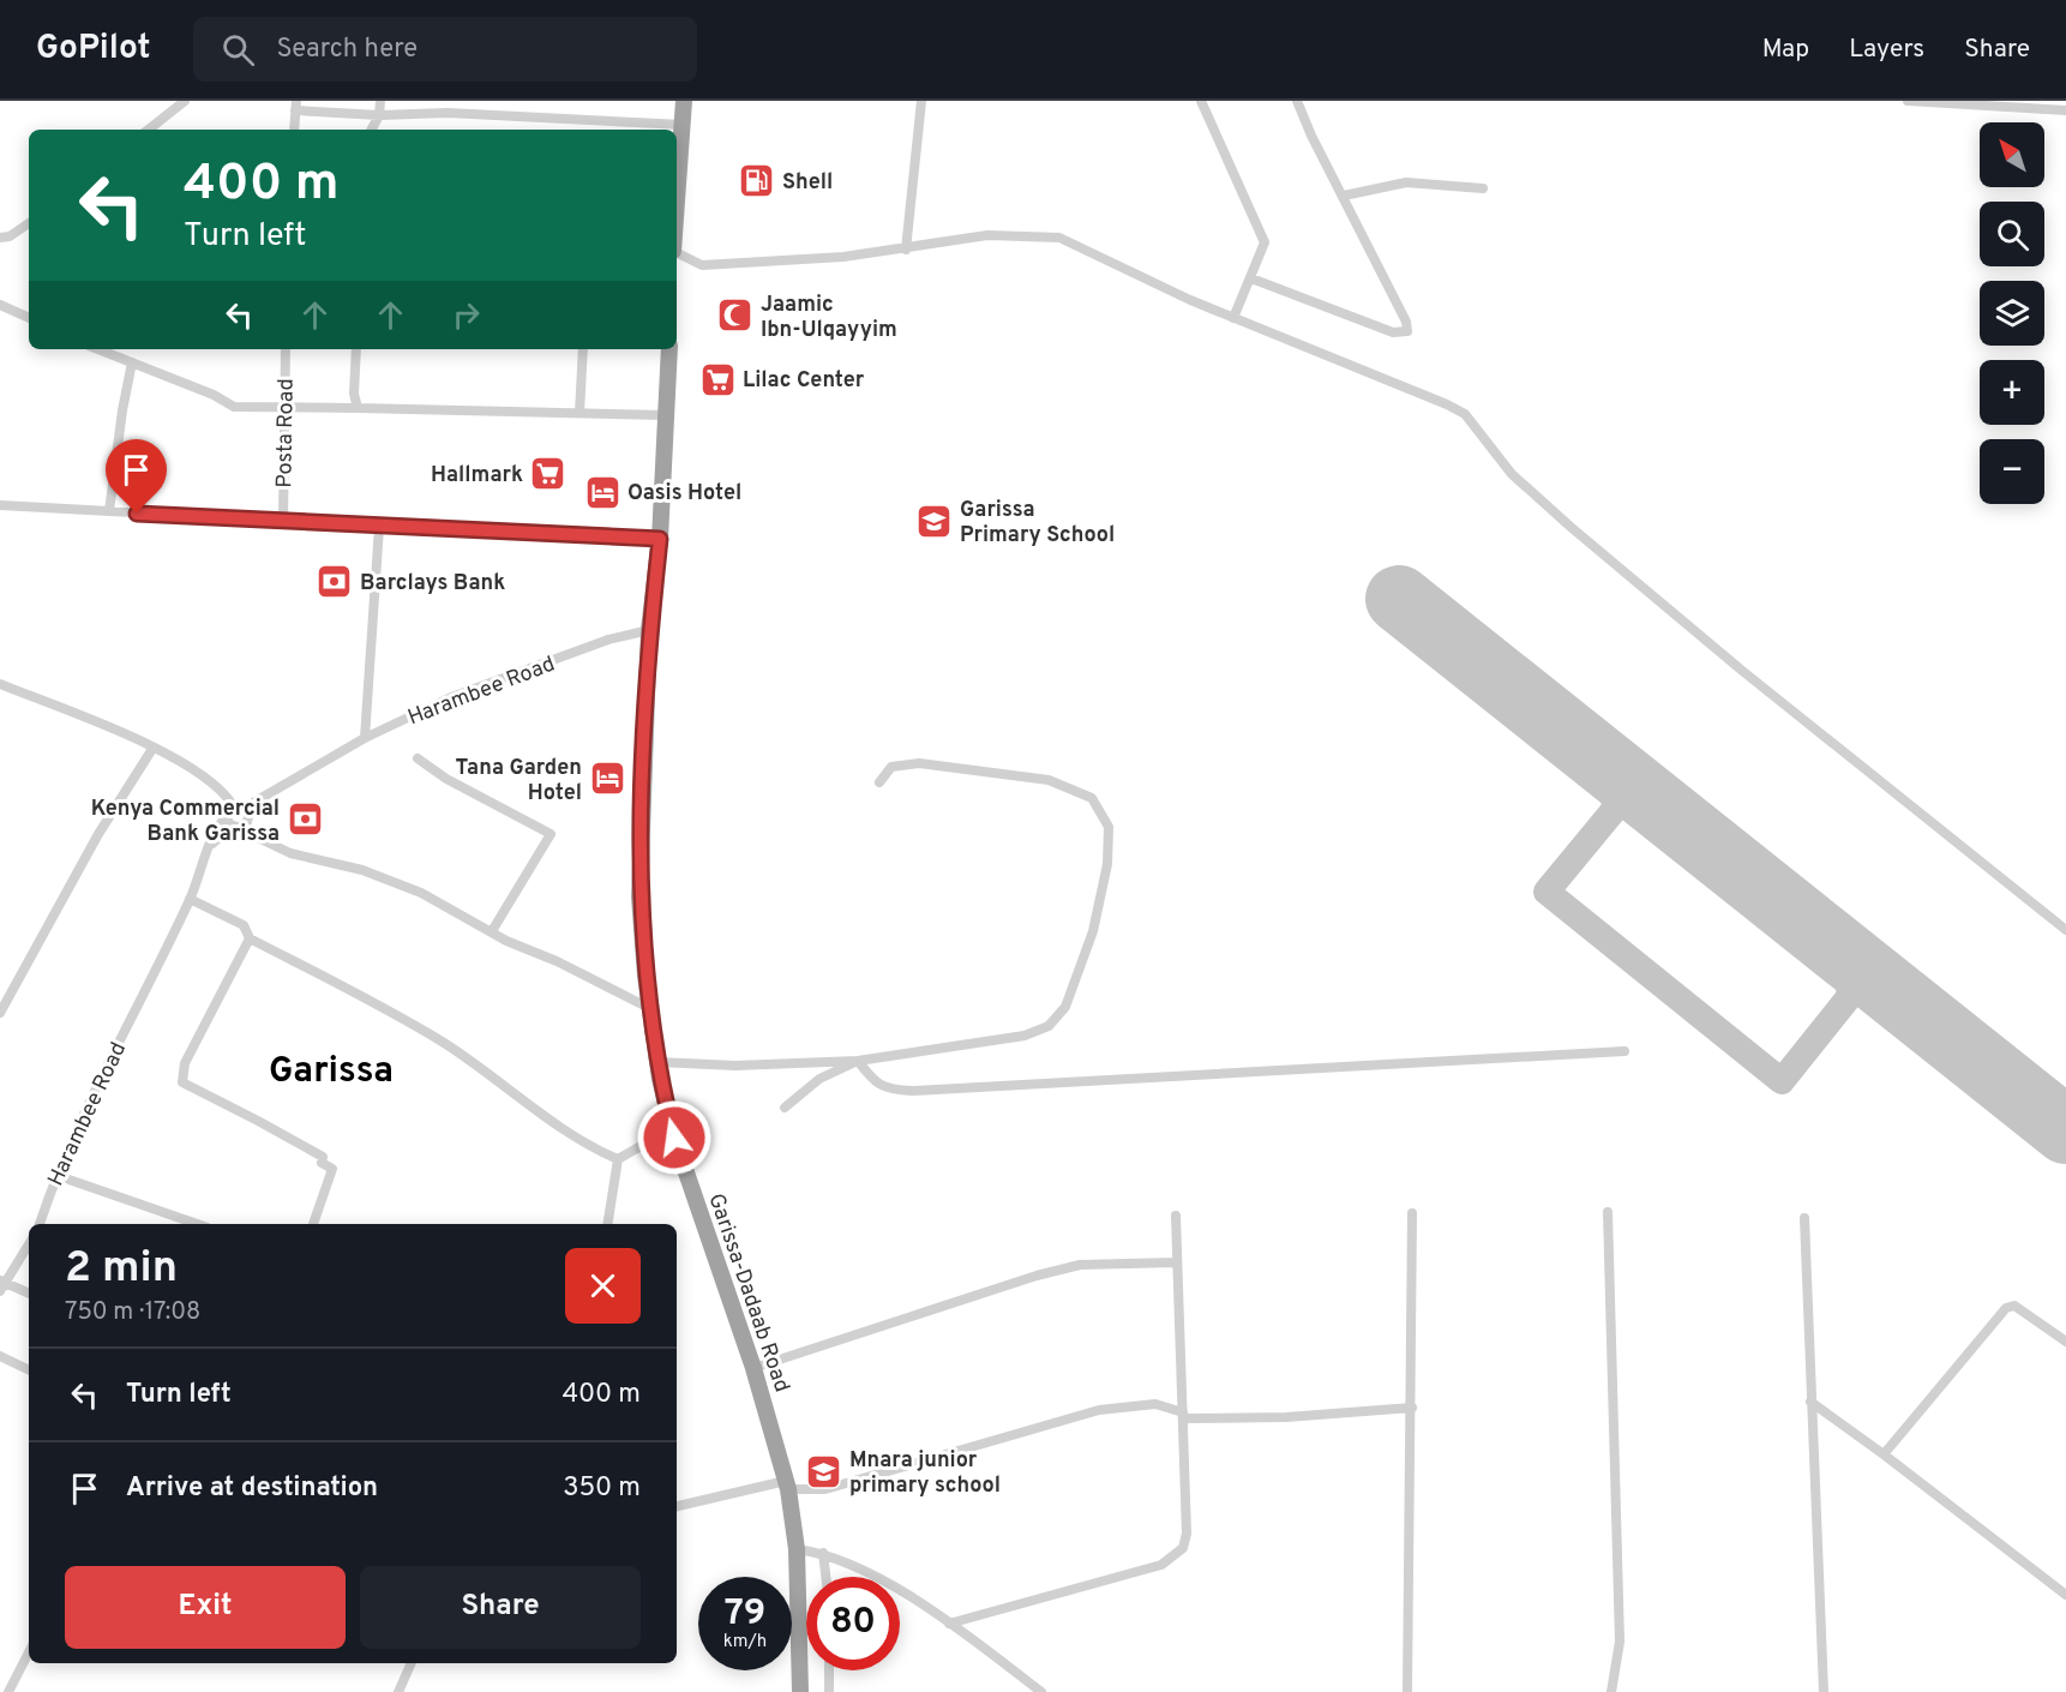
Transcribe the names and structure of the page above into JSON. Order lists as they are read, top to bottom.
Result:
{
  "streets": {
    "highway": ["Garissa-Dadaab Road"],
    "street": ["Posta Road", "Harambee Road"]
  },
  "crossings": [
    ["Harambee Road", "Garissa-Dadaab Road"]
  ],
  "districts": ["Garissa"],
  "places": {
    "fuel station": ["Shell"],
    "mosque": ["Jaamic Ibn-Ulqayyim"],
    "supermarket": ["Lilac Center", "Hallmark"],
    "hotel": ["Oasis Hotel", "Tana Garden Hotel"],
    "school or university": ["Garissa Primary School", "Mnara junior primary school"],
    "bank": ["Barclays Bank", "Kenya Commercial Bank Garissa"]
  },
  "north": "top left",
  "page": {
    "header": "GoPilot",
    "search": "Search here",
    "nav": ["Map", "Layers", "Share"],
    "map_buttons": ["+", "−"],
    "turn": ["400 m", "Turn left"],
    "heading": ["2 min", "750 m · 17:08"],
    "list": [
      {
        "name": "Turn left",
        "value": "400 m"
      },
      {
        "name": "Arrive at destination",
        "value": "350 m"
      }
    ],
    "buttons": ["Exit", "Share"],
    "speed": "79 km/h",
    "limit": "80"
  }
}
